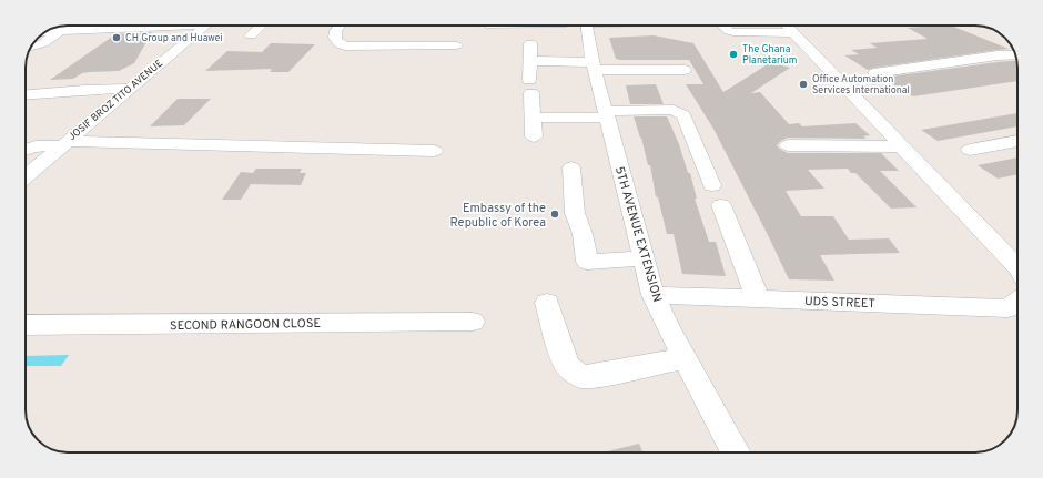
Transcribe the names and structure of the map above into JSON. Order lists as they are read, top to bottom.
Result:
{
  "streets": {
    "street": [
      "JOSIF BROZ TITO AVENUE",
      "5TH AVENUE EXTENSION",
      "UDS STREET",
      "SECOND RANGOON CLOSE"
    ]
  },
  "crossings": [
    ["5TH AVENUE EXTENSION", "UDS STREET"]
  ],
  "places": [
    "CH Group and Huawei",
    "The Ghana Planetarium",
    "Office Automation Services International",
    "Embassy of the Republic of Korea"
  ]
}
